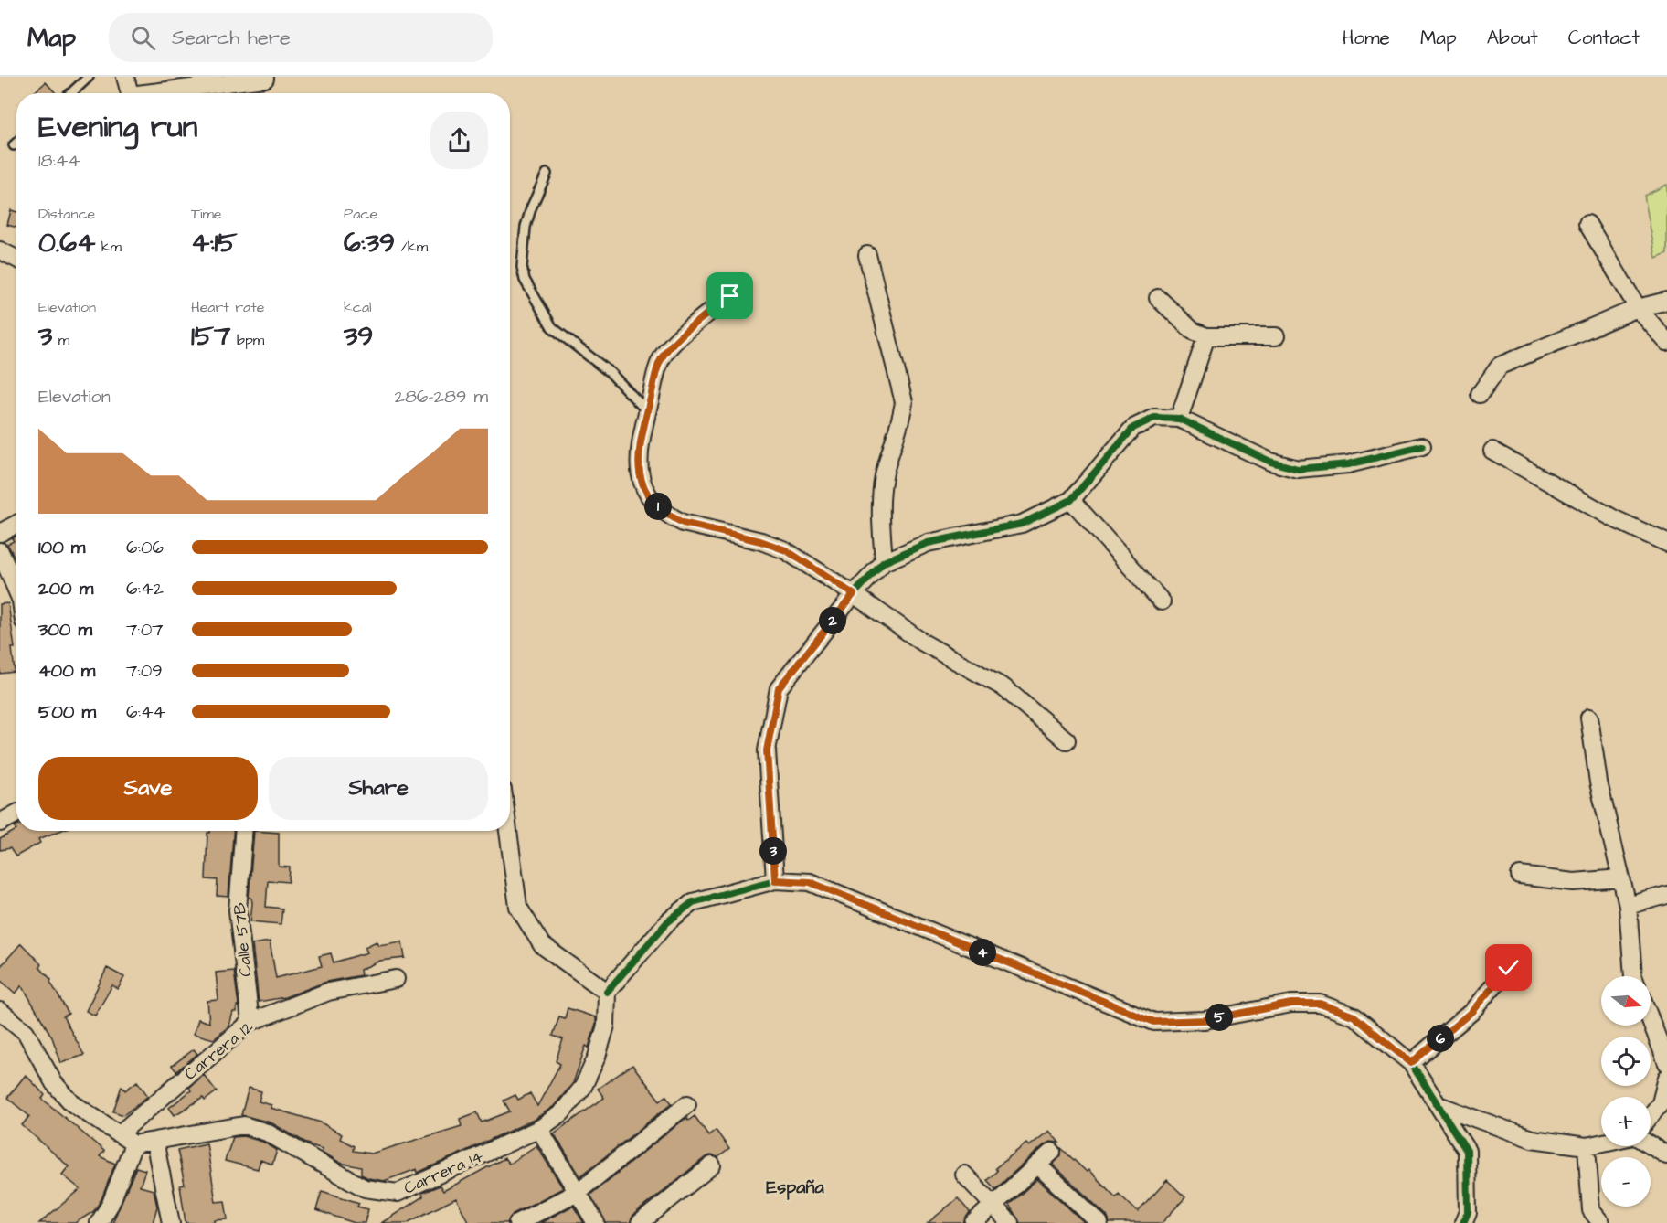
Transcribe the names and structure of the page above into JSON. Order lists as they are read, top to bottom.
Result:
{
  "streets": {
    "street": ["Calle 57B", "Carrera 12", "Carrera 14"]
  },
  "crossings": [
    ["Calle 57B", "Carrera 12"]
  ],
  "districts": ["España"],
  "north": "right",
  "page": {
    "header": "Map",
    "search": "Search here",
    "nav": [
      "Home",
      "Map",
      "About",
      "Contact"
    ],
    "heading": ["Evening run", "18:44"],
    "stats": [
      ["Distance", "0.64 km"],
      ["Time", "4:15"],
      ["Pace", "6:39 /km"],
      ["Elevation", "3 m"],
      ["Heart rate", "157 bpm"],
      ["kcal", "39"]
    ],
    "chart": ["Elevation", "286–289 m"],
    "pins": [
      "1",
      "2",
      "3",
      "4",
      "5",
      "6"
    ],
    "list": [
      {
        "name": "100 m",
        "note": "6:06"
      },
      {
        "name": "200 m",
        "note": "6:42"
      },
      {
        "name": "300 m",
        "note": "7:07"
      },
      {
        "name": "400 m",
        "note": "7:09"
      },
      {
        "name": "500 m",
        "note": "6:44"
      }
    ],
    "buttons": ["Save", "Share"],
    "map_buttons": ["+", "−"]
  }
}
